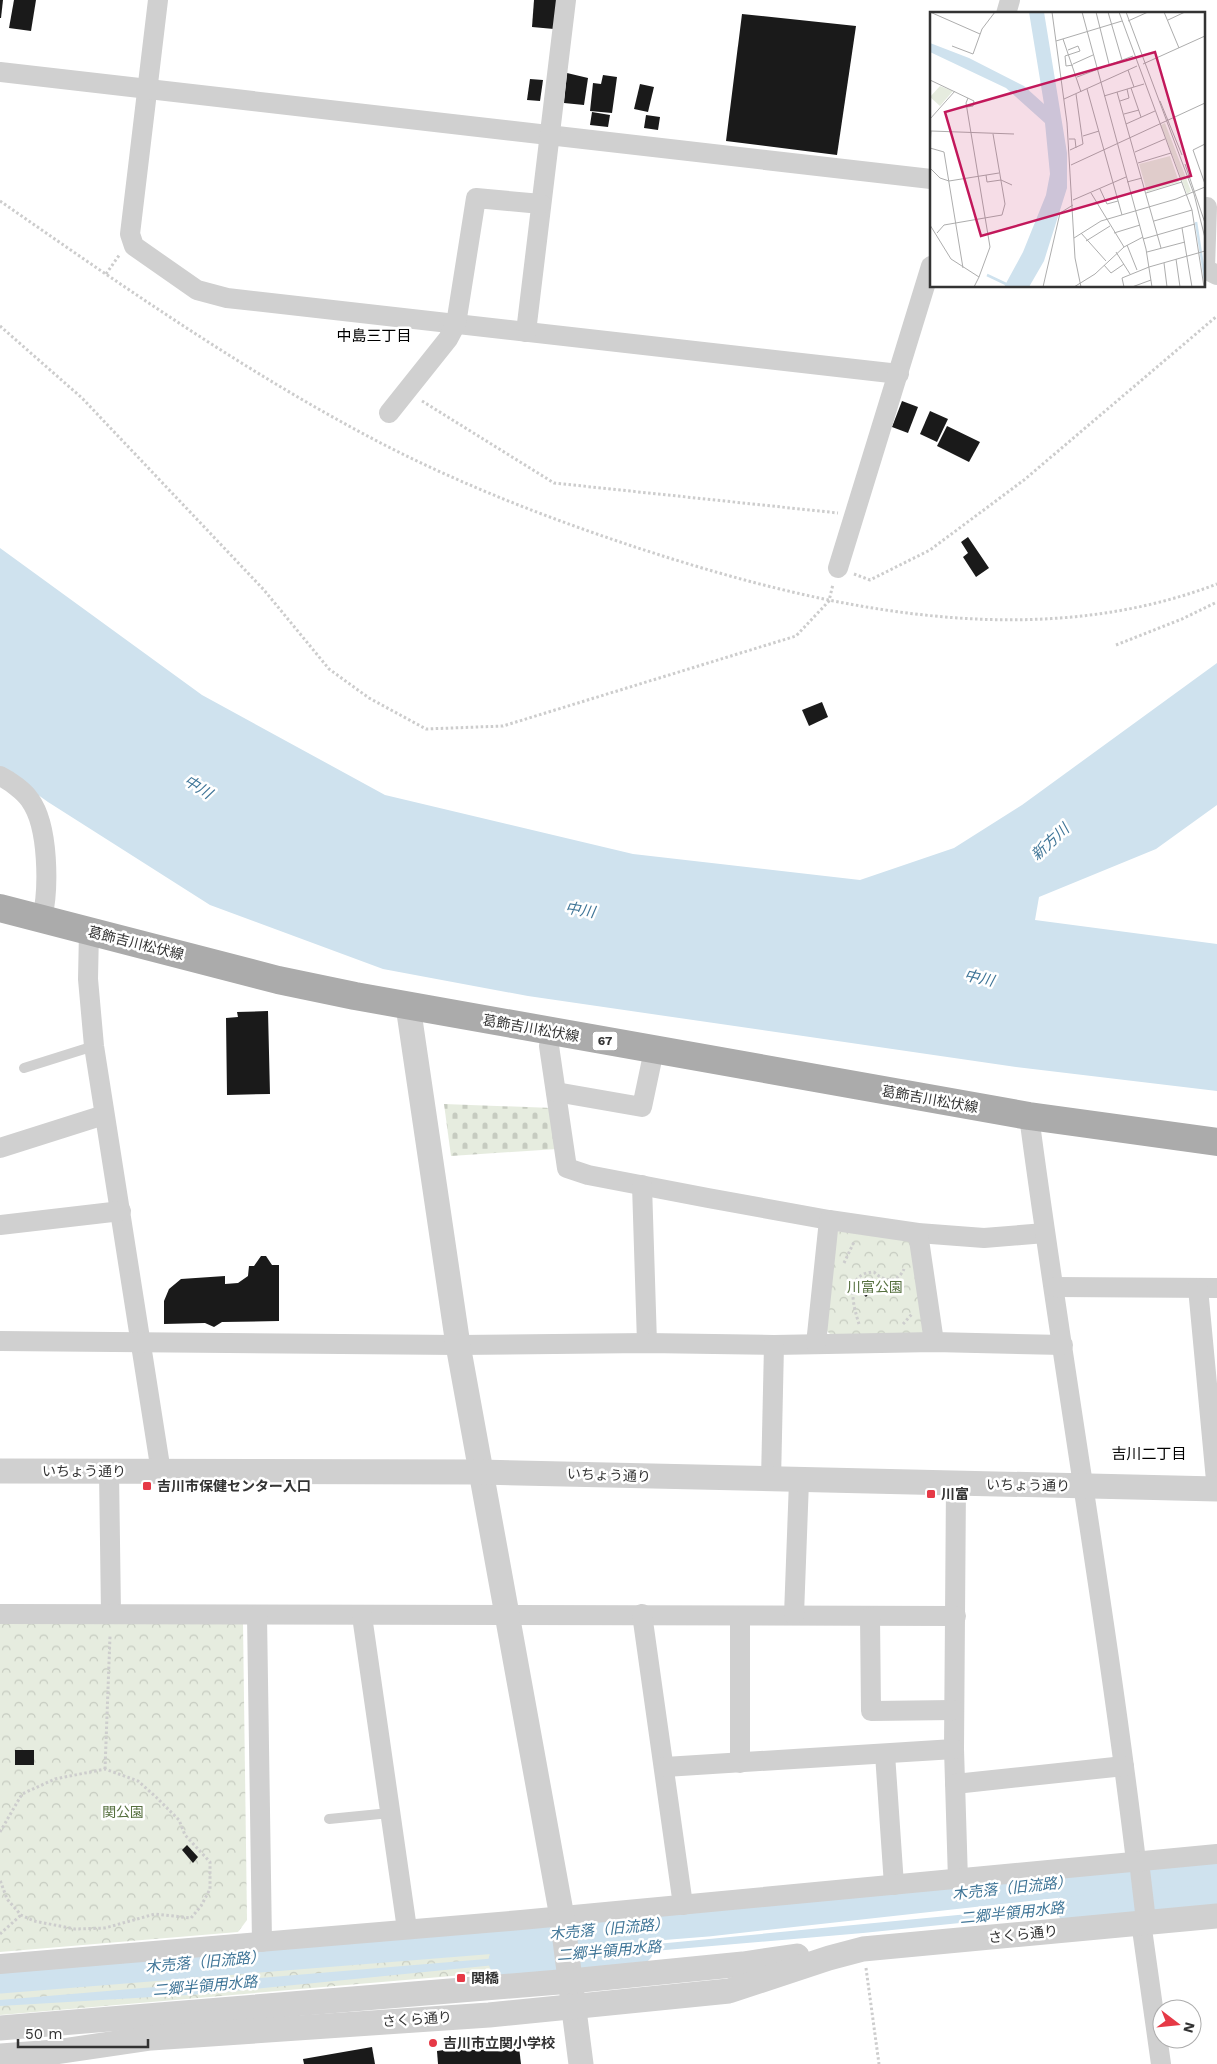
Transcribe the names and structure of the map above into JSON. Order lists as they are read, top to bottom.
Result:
{
  "streets": {
    "main road": ["葛飾吉川松伏線", "67"],
    "street": ["いちょう通り", "さくら通り"]
  },
  "districts": ["中島三丁目", "吉川二丁目"],
  "water": [
    "中川",
    "新方川",
    "木売落（旧流路）",
    "二郷半領用水路"
  ],
  "parks": ["川富公園", "関公園"],
  "places": {
    "transit": ["吉川市保健センター入口", "川富", "関橋"],
    "other": ["吉川市立関小学校"]
  },
  "scale_bar": "50 m",
  "north": "right"
}
